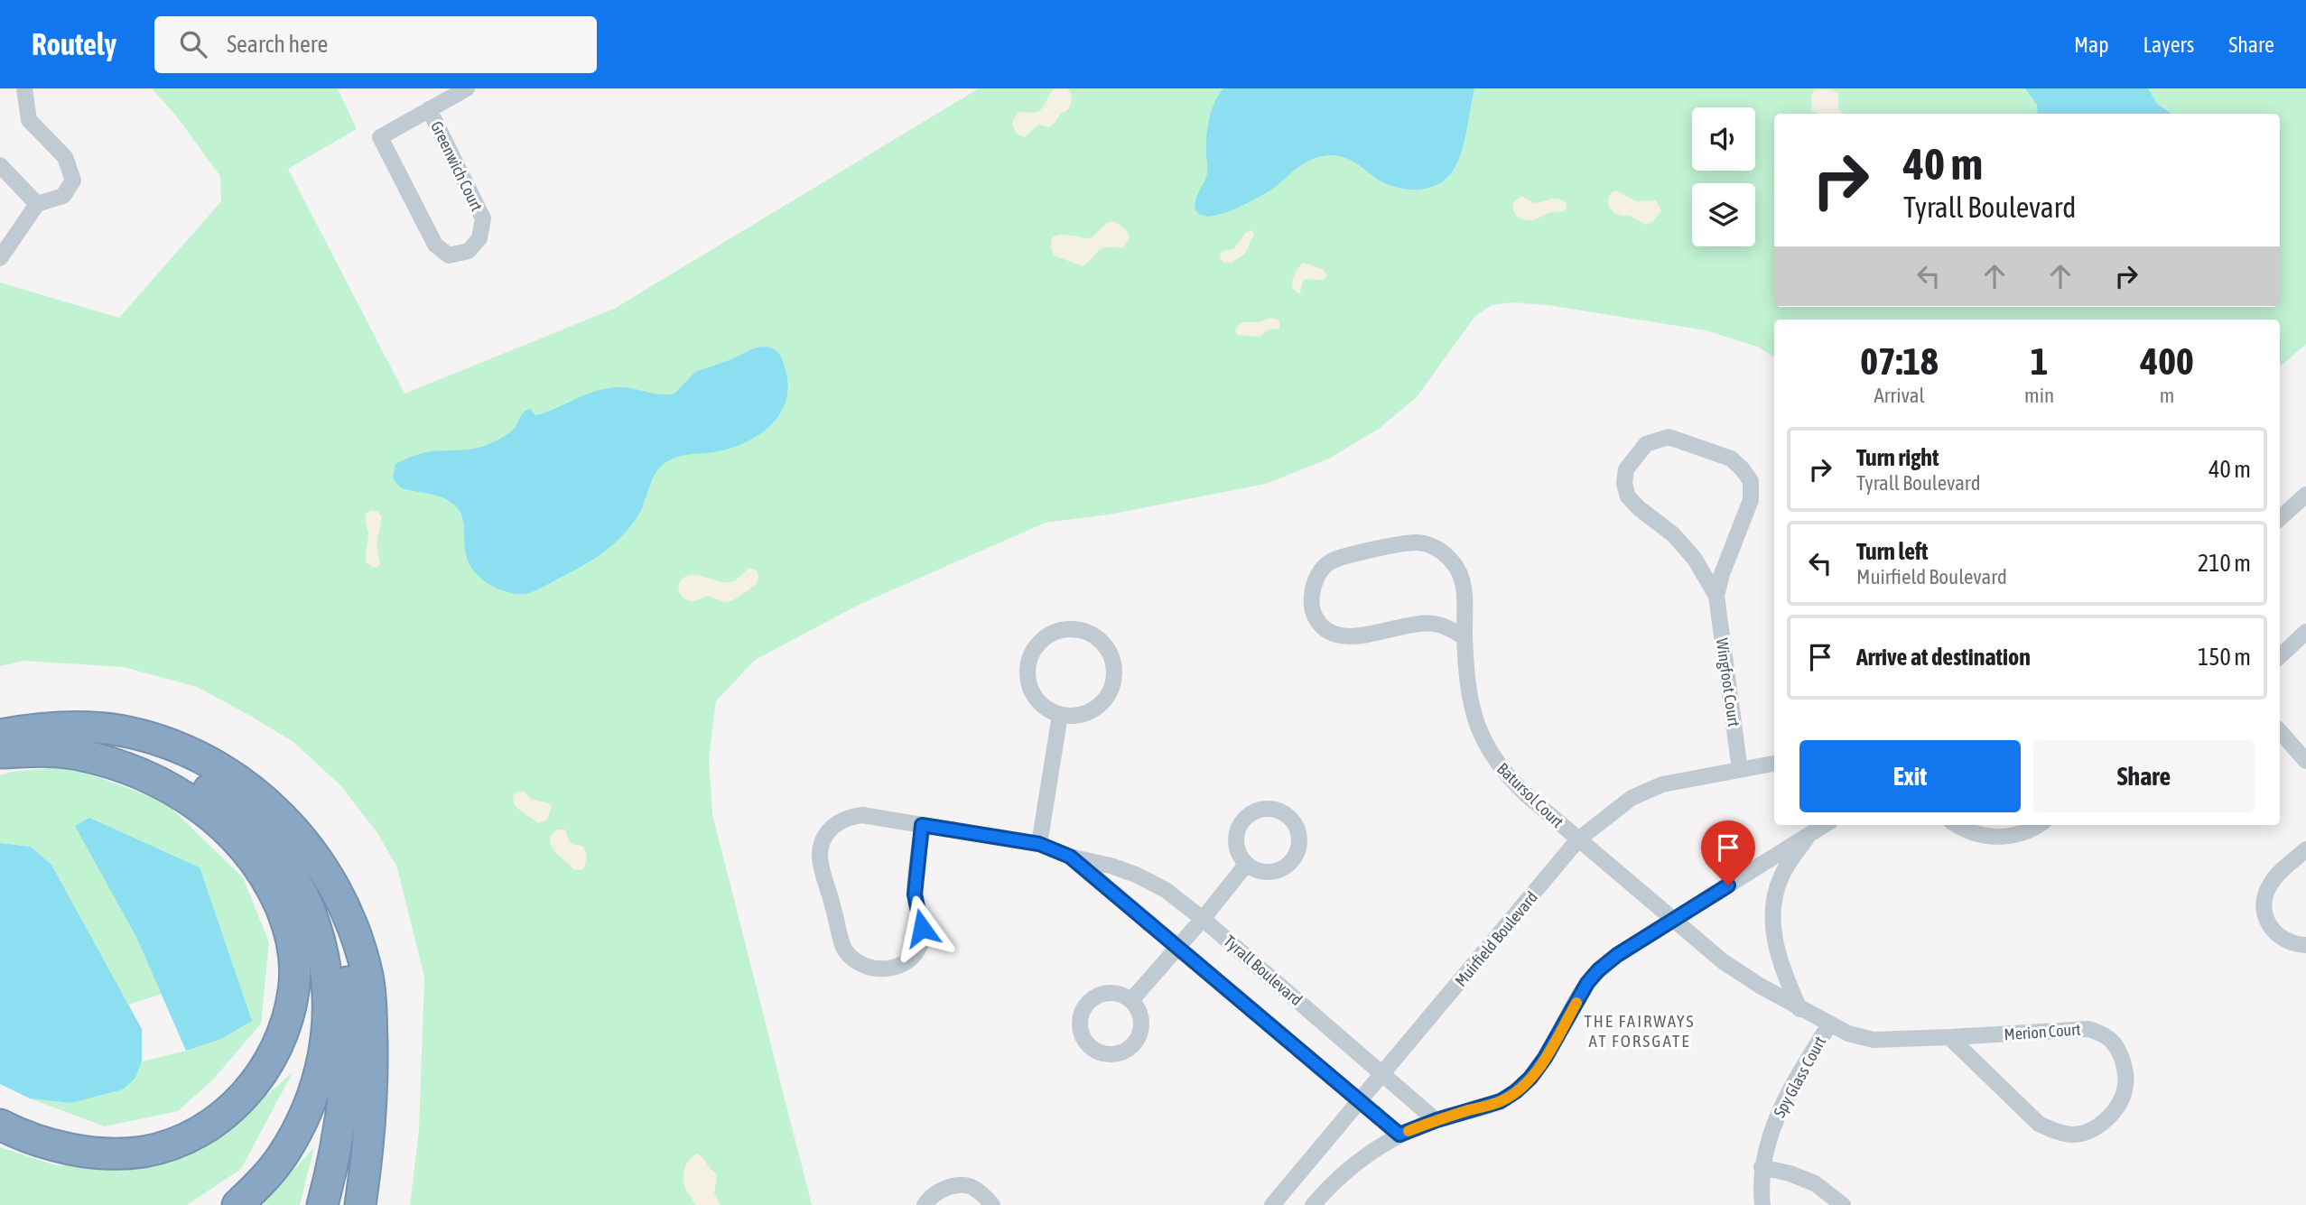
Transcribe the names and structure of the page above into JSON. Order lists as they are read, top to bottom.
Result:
{
  "streets": {
    "street": [
      "Greenwich Court",
      "Wingfoot Court",
      "Batursol Court",
      "Muirfield Boulevard",
      "Tyrall Boulevard",
      "Merion Court",
      "Spy Glass Court"
    ]
  },
  "crossings": [
    ["Wingfoot Court", "Muirfield Boulevard"],
    ["Batursol Court", "Muirfield Boulevard"],
    ["Batursol Court", "Merion Court"],
    ["Muirfield Boulevard", "Tyrall Boulevard"],
    ["Merion Court", "Spy Glass Court"]
  ],
  "districts": ["THE FAIRWAYS AT FORSGATE"],
  "page": {
    "header": "Routely",
    "search": "Search here",
    "nav": ["Map", "Layers", "Share"],
    "turn": ["40 m", "Tyrall Boulevard"],
    "eta": [
      "07:18",
      "Arrival",
      "1",
      "min",
      "400",
      "m"
    ],
    "list": [
      {
        "name": "Turn right",
        "note": "Tyrall Boulevard",
        "value": "40 m"
      },
      {
        "name": "Turn left",
        "note": "Muirfield Boulevard",
        "value": "210 m"
      },
      {
        "name": "Arrive at destination",
        "value": "150 m"
      }
    ],
    "buttons": ["Exit", "Share"]
  }
}
